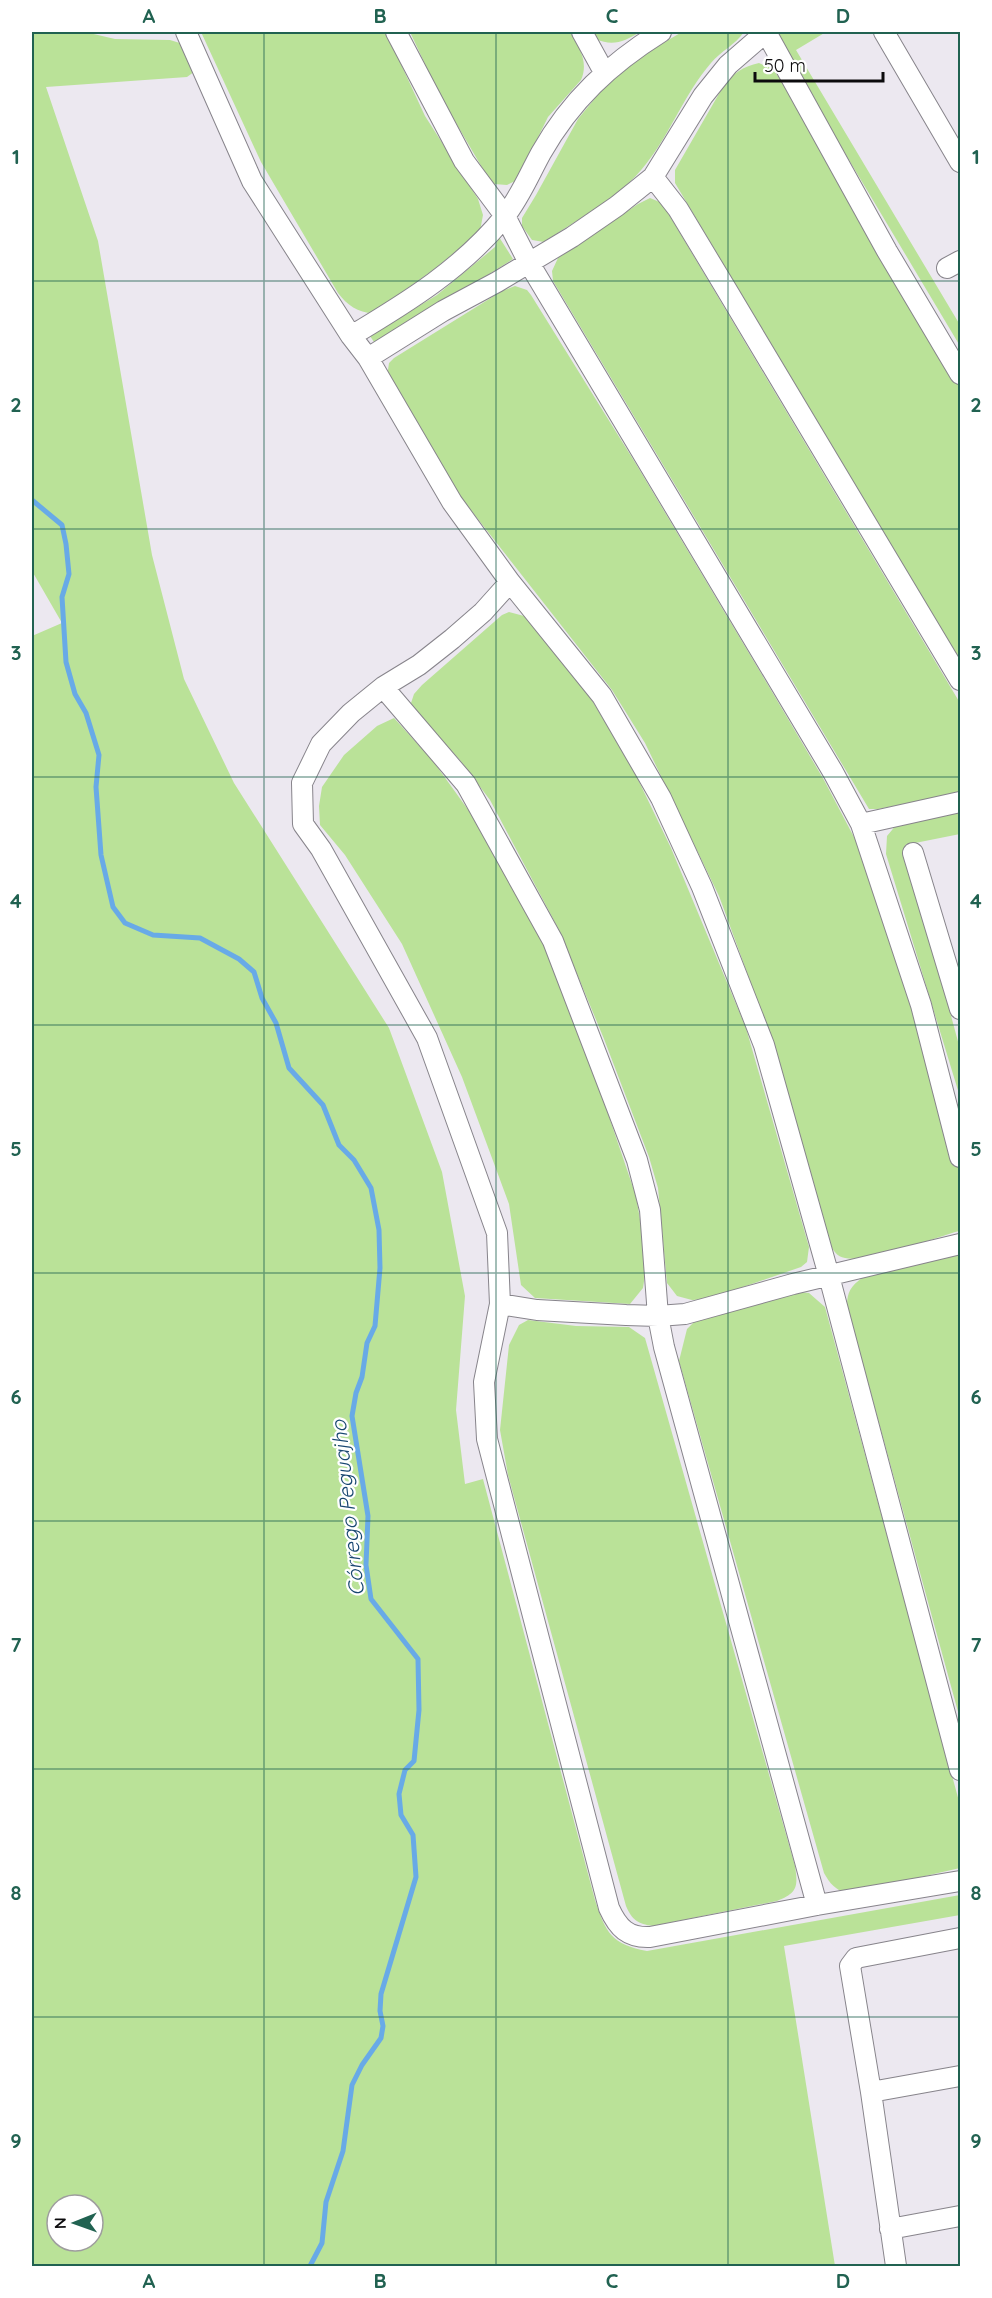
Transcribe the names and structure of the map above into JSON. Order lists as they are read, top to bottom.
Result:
{
  "water": ["Córrego Peguajho"],
  "scale_bar": "50 m",
  "north": "left",
  "grid": {
    "columns": [
      "A",
      "B",
      "C",
      "D"
    ],
    "rows": [
      "1",
      "2",
      "3",
      "4",
      "5",
      "6",
      "7",
      "8",
      "9"
    ]
  }
}
